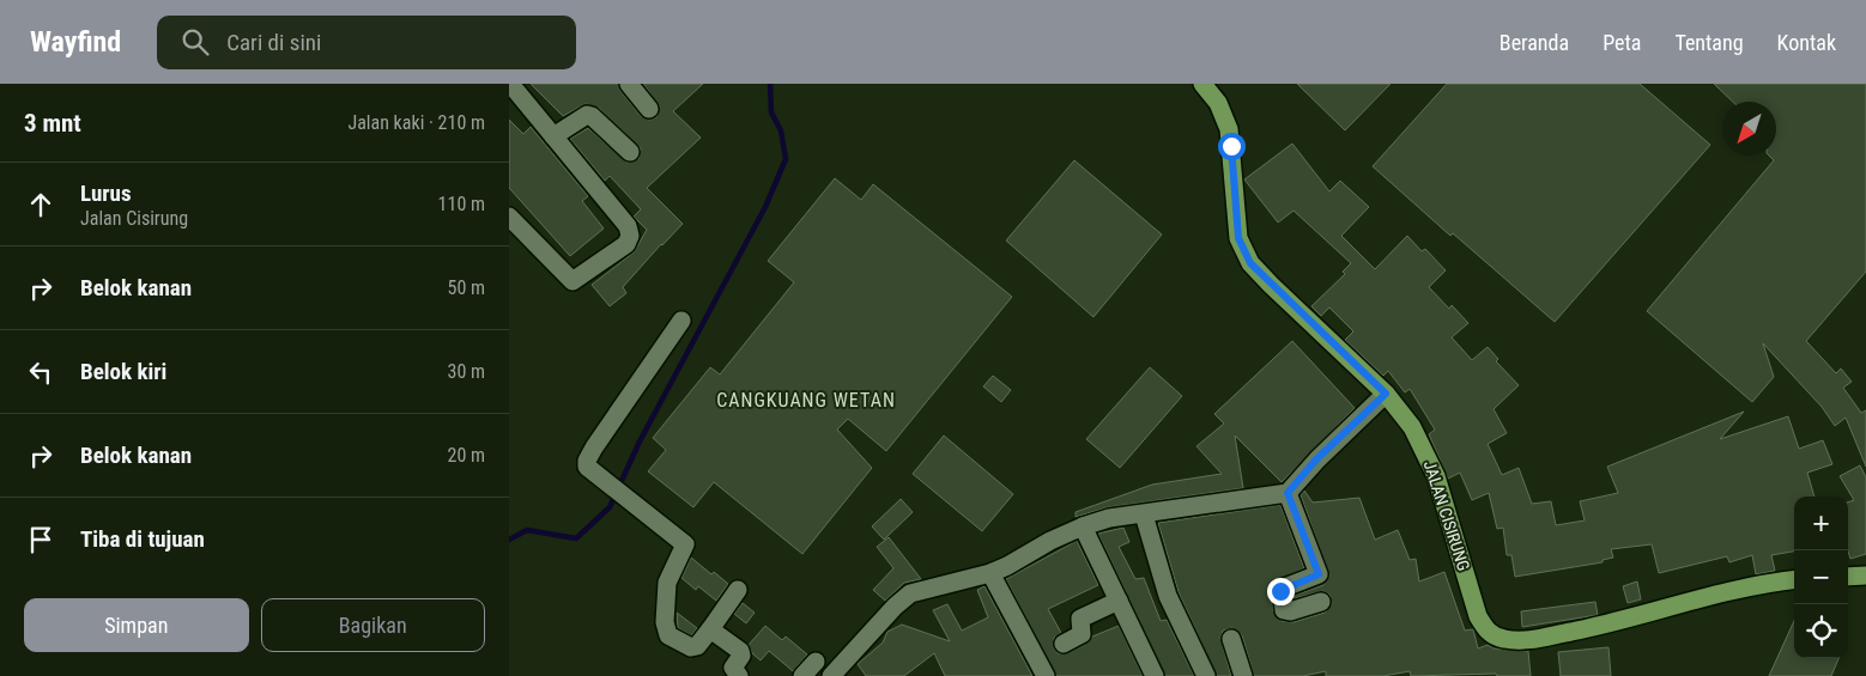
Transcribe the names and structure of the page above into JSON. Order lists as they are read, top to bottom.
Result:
{
  "streets": {
    "main road": ["JALAN CISIRUNG"]
  },
  "districts": ["CANGKUANG WETAN"],
  "north": "bottom left",
  "page": {
    "header": "Wayfind",
    "search": "Cari di sini",
    "nav": [
      "Beranda",
      "Peta",
      "Tentang",
      "Kontak"
    ],
    "heading": ["3 mnt", "Jalan kaki · 210 m"],
    "list": [
      ["Lurus", "Jalan Cisirung", "110 m"],
      ["Belok kanan", "50 m"],
      ["Belok kiri", "30 m"],
      ["Belok kanan", "20 m"],
      "Tiba di tujuan"
    ],
    "map_buttons": ["+", "−"],
    "buttons": ["Simpan", "Bagikan"]
  }
}
